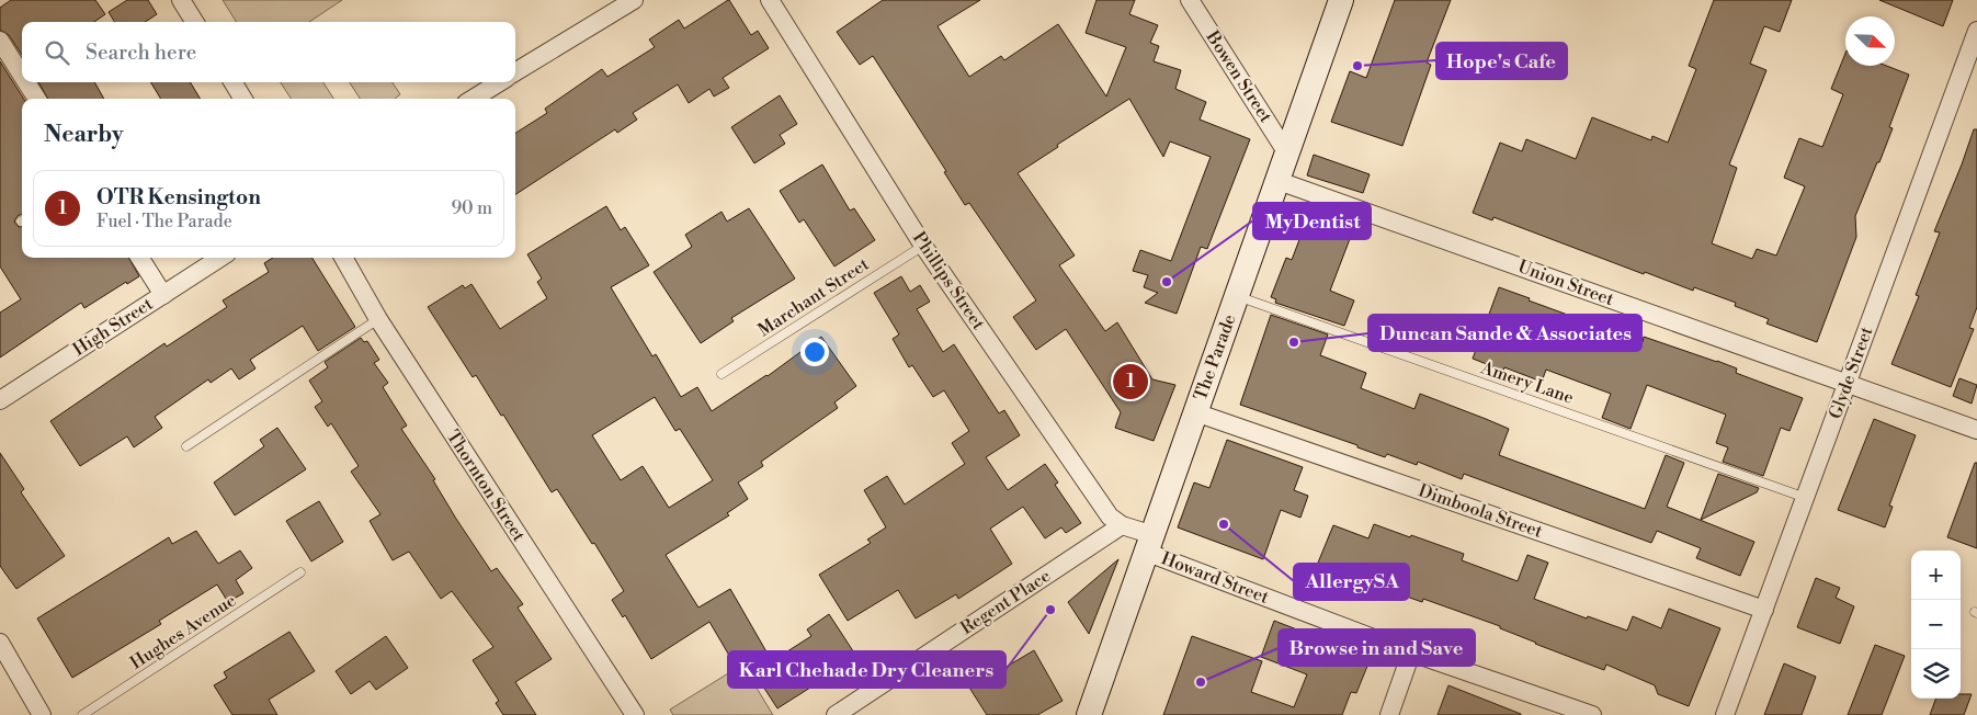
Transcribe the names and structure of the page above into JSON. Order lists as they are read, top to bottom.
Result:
{
  "streets": {
    "main road": ["The Parade"],
    "street": [
      "Bowen Street",
      "Phillips Street",
      "Union Street",
      "High Street",
      "Glyde Street",
      "Thornton Street",
      "Dimboola Street",
      "Howard Street",
      "Regent Place"
    ],
    "lane": ["Marchant Street", "Amery Lane", "Hughes Avenue"]
  },
  "crossings": [
    ["Bowen Street", "The Parade"],
    ["Phillips Street", "Marchant Street"],
    ["Phillips Street", "The Parade"],
    ["Phillips Street", "Howard Street"],
    ["Phillips Street", "Regent Place"],
    ["Union Street", "The Parade"],
    ["Union Street", "Glyde Street"],
    ["The Parade", "Amery Lane"],
    ["The Parade", "Dimboola Street"],
    ["The Parade", "Howard Street"],
    ["Glyde Street", "Amery Lane"],
    ["Glyde Street", "Dimboola Street"]
  ],
  "places": [
    "Hope's Cafe",
    "MyDentist",
    "Duncan Sande & Associates",
    "AllergySA",
    "Karl Chehade Dry Cleaners",
    "Browse in and Save"
  ],
  "north": "bottom right",
  "page": {
    "search": "Search here",
    "heading": "Nearby",
    "list": [
      {
        "mark": "1",
        "name": "OTR Kensington",
        "note": "Fuel · The Parade",
        "value": "90 m"
      }
    ],
    "pins": "1",
    "map_buttons": ["+", "−"]
  }
}
